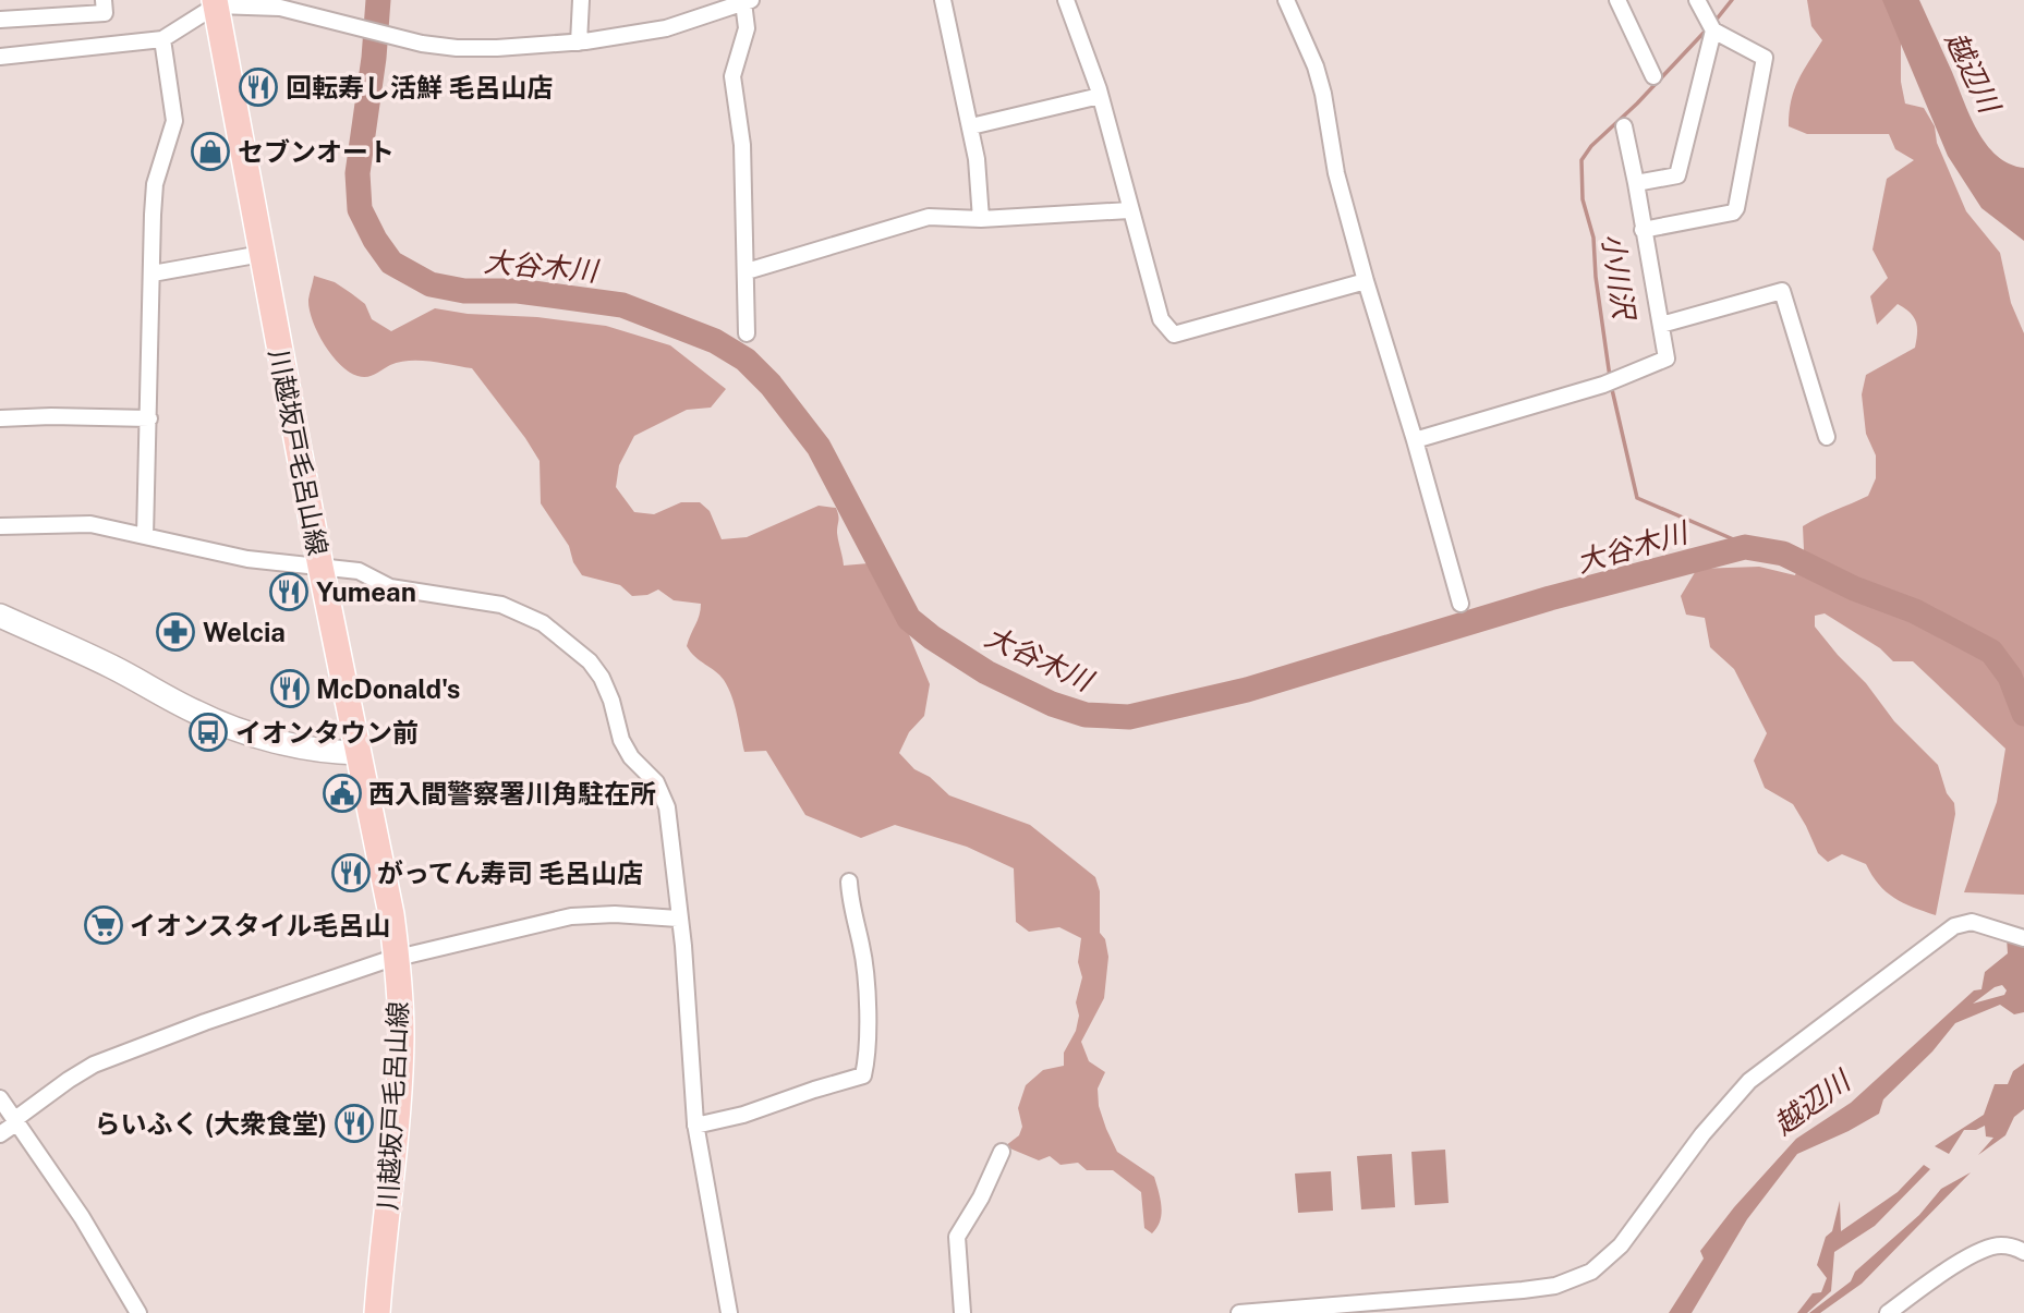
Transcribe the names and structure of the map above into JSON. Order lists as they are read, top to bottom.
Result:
{
  "streets": {
    "main road": ["川越坂戸毛呂山線"]
  },
  "water": ["越辺川", "大谷木川", "小川沢"],
  "places": {
    "restaurant": [
      "回転寿し活鮮 毛呂山店",
      "Yumean",
      "McDonald's",
      "がってん寿司 毛呂山店",
      "らいふく (大衆食堂)"
    ],
    "shop": ["セブンオート"],
    "pharmacy": ["Welcia"],
    "bus stop": ["イオンタウン前"],
    "public building": ["西入間警察署川角駐在所"],
    "supermarket": ["イオンスタイル毛呂山"]
  }
}
